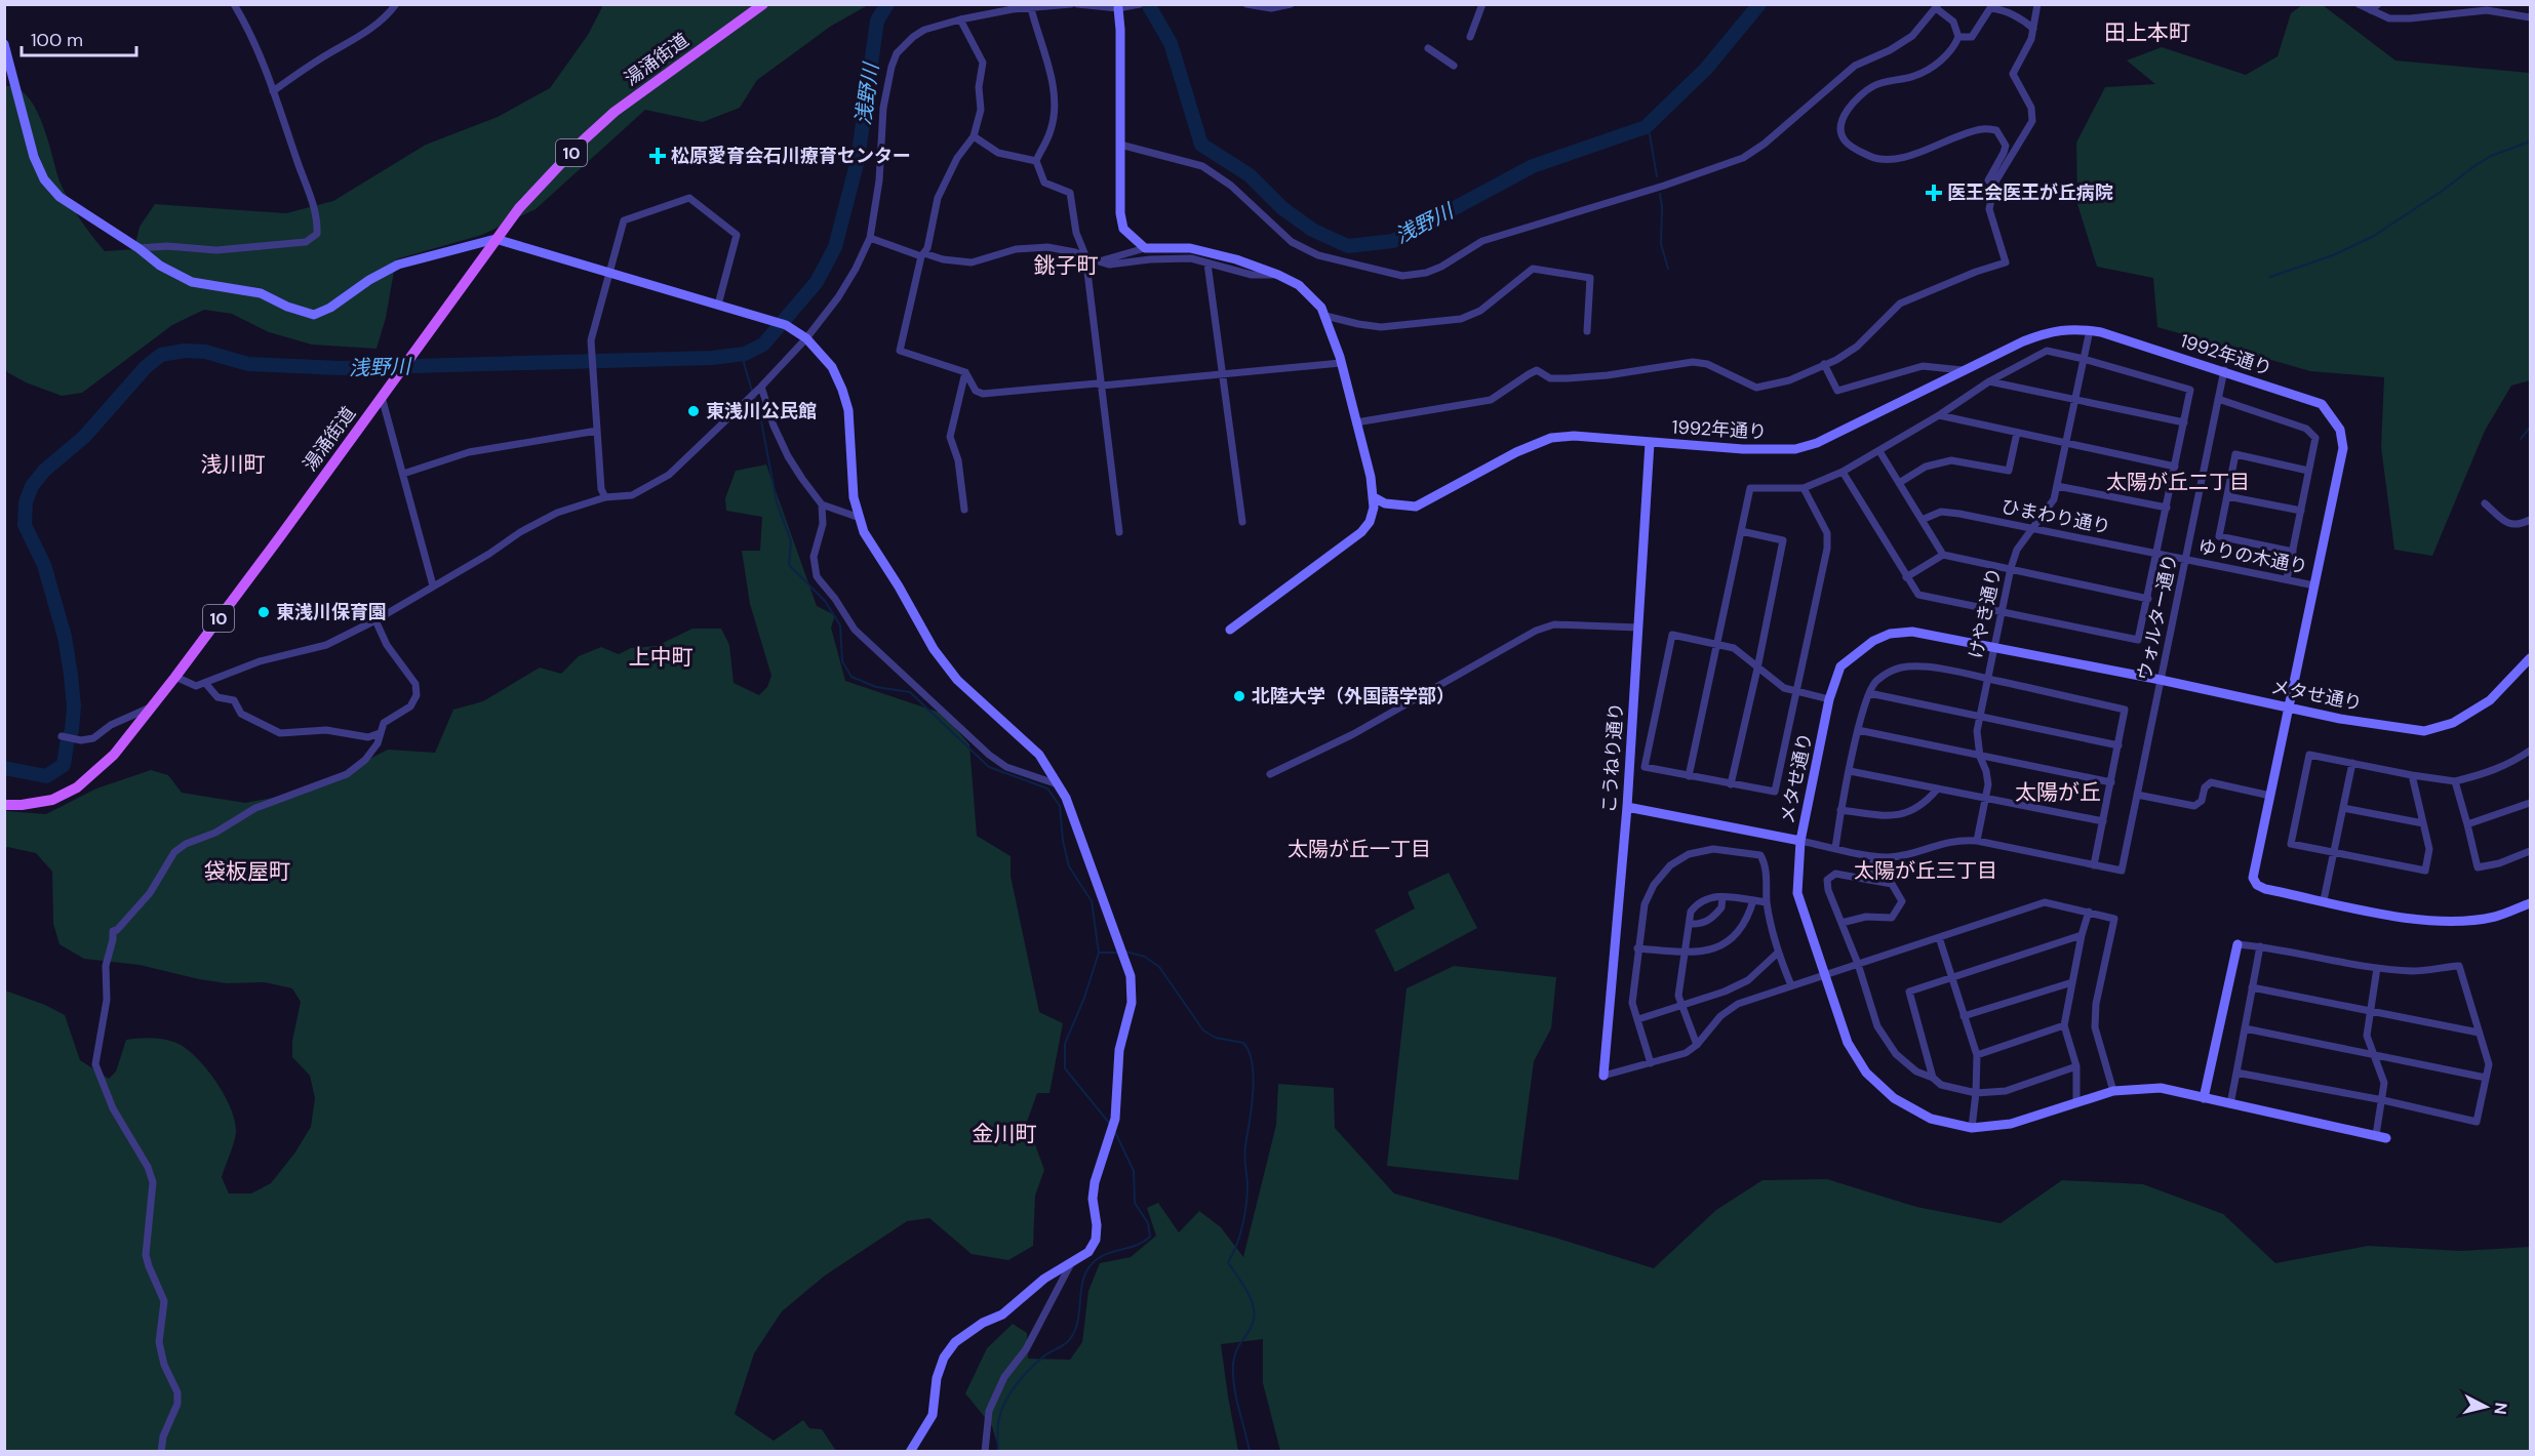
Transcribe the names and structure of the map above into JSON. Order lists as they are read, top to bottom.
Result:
{
  "streets": {
    "main road": ["湯涌街道", "10"],
    "street": [
      "1992年通り",
      "ひまわり通り",
      "ゆりの木通り",
      "けやき通り",
      "ウォルター通り",
      "メタせ通り",
      "こうねり通り"
    ]
  },
  "crossings": [
    ["1992年通り", "ゆりの木通り"],
    ["1992年通り", "けやき通り"],
    ["1992年通り", "ウォルター通り"],
    ["1992年通り", "メタせ通り"],
    ["1992年通り", "こうねり通り"],
    ["ひまわり通り", "ゆりの木通り"],
    ["ひまわり通り", "けやき通り"],
    ["ひまわり通り", "ウォルター通り"],
    ["ゆりの木通り", "ウォルター通り"],
    ["けやき通り", "メタせ通り"],
    ["ウォルター通り", "メタせ通り"]
  ],
  "districts": [
    "田上本町",
    "銚子町",
    "浅川町",
    "太陽が丘二丁目",
    "上中町",
    "太陽が丘",
    "太陽が丘一丁目",
    "太陽が丘三丁目",
    "袋板屋町",
    "金川町"
  ],
  "water": ["浅野川"],
  "places": {
    "health": ["松原愛育会石川療育センター", "医王会医王が丘病院"],
    "other": ["東浅川公民館", "東浅川保育園", "北陸大学（外国語学部）"]
  },
  "scale_bar": "100 m",
  "north": "right"
}
